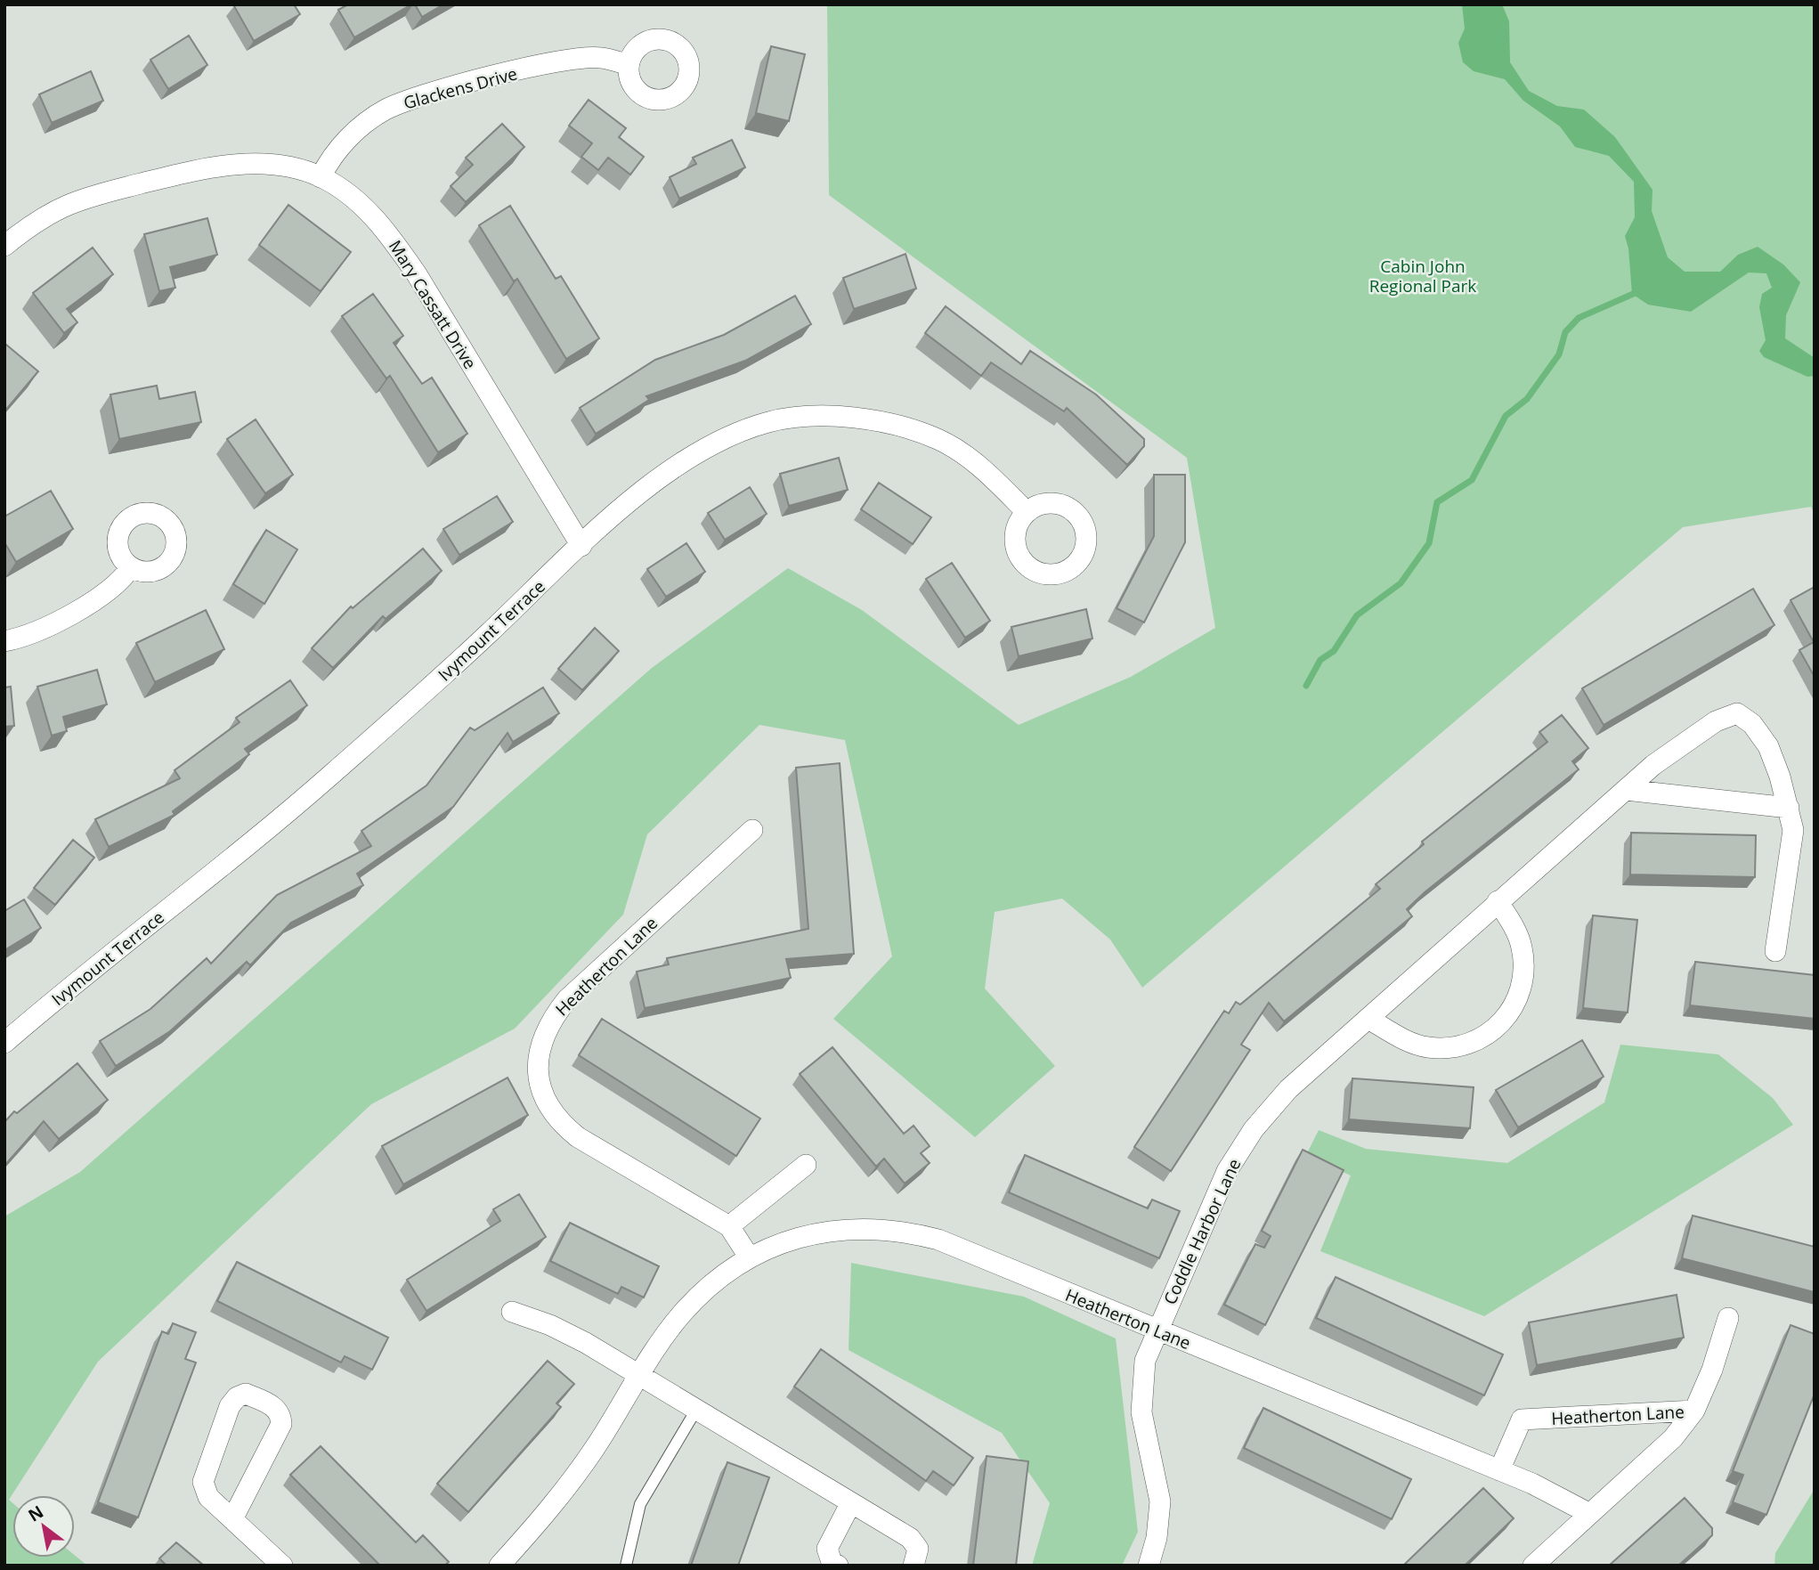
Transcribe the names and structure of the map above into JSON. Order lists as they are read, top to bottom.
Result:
{
  "streets": {
    "street": [
      "Glackens Drive",
      "Mary Cassatt Drive",
      "Ivymount Terrace",
      "Heatherton Lane",
      "Coddle Harbor Lane"
    ]
  },
  "crossings": [
    ["Glackens Drive", "Mary Cassatt Drive"],
    ["Mary Cassatt Drive", "Ivymount Terrace"],
    ["Heatherton Lane", "Coddle Harbor Lane"]
  ],
  "parks": ["Cabin John Regional Park"],
  "north": "top left"
}
